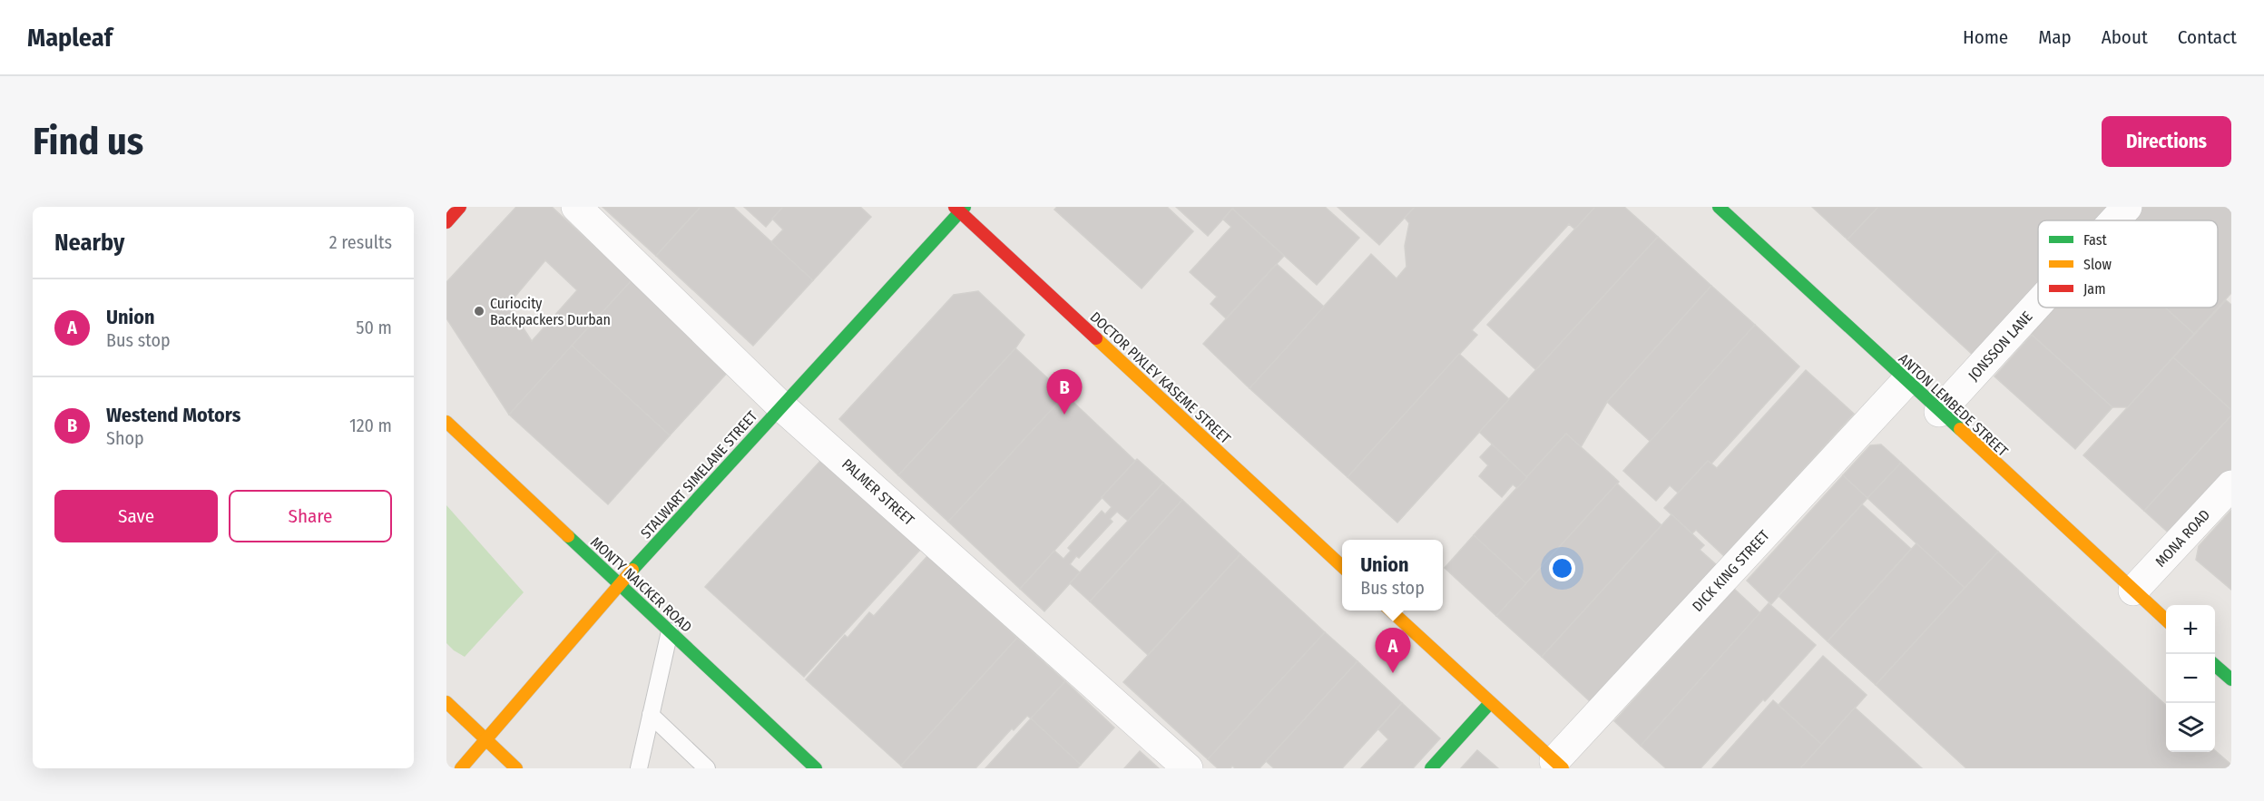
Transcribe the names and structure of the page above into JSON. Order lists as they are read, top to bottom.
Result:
{
  "streets": {
    "main road": [
      "DOCTOR PIXLEY KASEME STREET",
      "ANTON LEMBEDE STREET",
      "STALWART SIMELANE STREET",
      "MONTY NAICKER ROAD"
    ],
    "street": [
      "JONSSON LANE",
      "PALMER STREET",
      "MONA ROAD",
      "DICK KING STREET"
    ]
  },
  "crossings": [
    ["JONSSON LANE", "ANTON LEMBEDE STREET"],
    ["DOCTOR PIXLEY KASEME STREET", "STALWART SIMELANE STREET"],
    ["ANTON LEMBEDE STREET", "MONA ROAD"],
    ["ANTON LEMBEDE STREET", "DICK KING STREET"],
    ["STALWART SIMELANE STREET", "PALMER STREET"],
    ["STALWART SIMELANE STREET", "MONTY NAICKER ROAD"]
  ],
  "places": ["Curiocity Backpackers Durban"],
  "legend": ["Fast", "Slow", "Jam"],
  "page": {
    "header": "Mapleaf",
    "nav": [
      "Home",
      "Map",
      "About",
      "Contact"
    ],
    "buttons": [
      "Directions",
      ["Save", "Share"]
    ],
    "title": "Find us",
    "heading": ["Nearby", "2 results"],
    "list": [
      {
        "mark": "A",
        "name": "Union",
        "note": "Bus stop",
        "value": "50 m"
      },
      {
        "mark": "B",
        "name": "Westend Motors",
        "note": "Shop",
        "value": "120 m"
      }
    ],
    "pins": ["B", "A"],
    "popup": ["Union", "Bus stop"],
    "map_buttons": ["+", "−"]
  }
}
